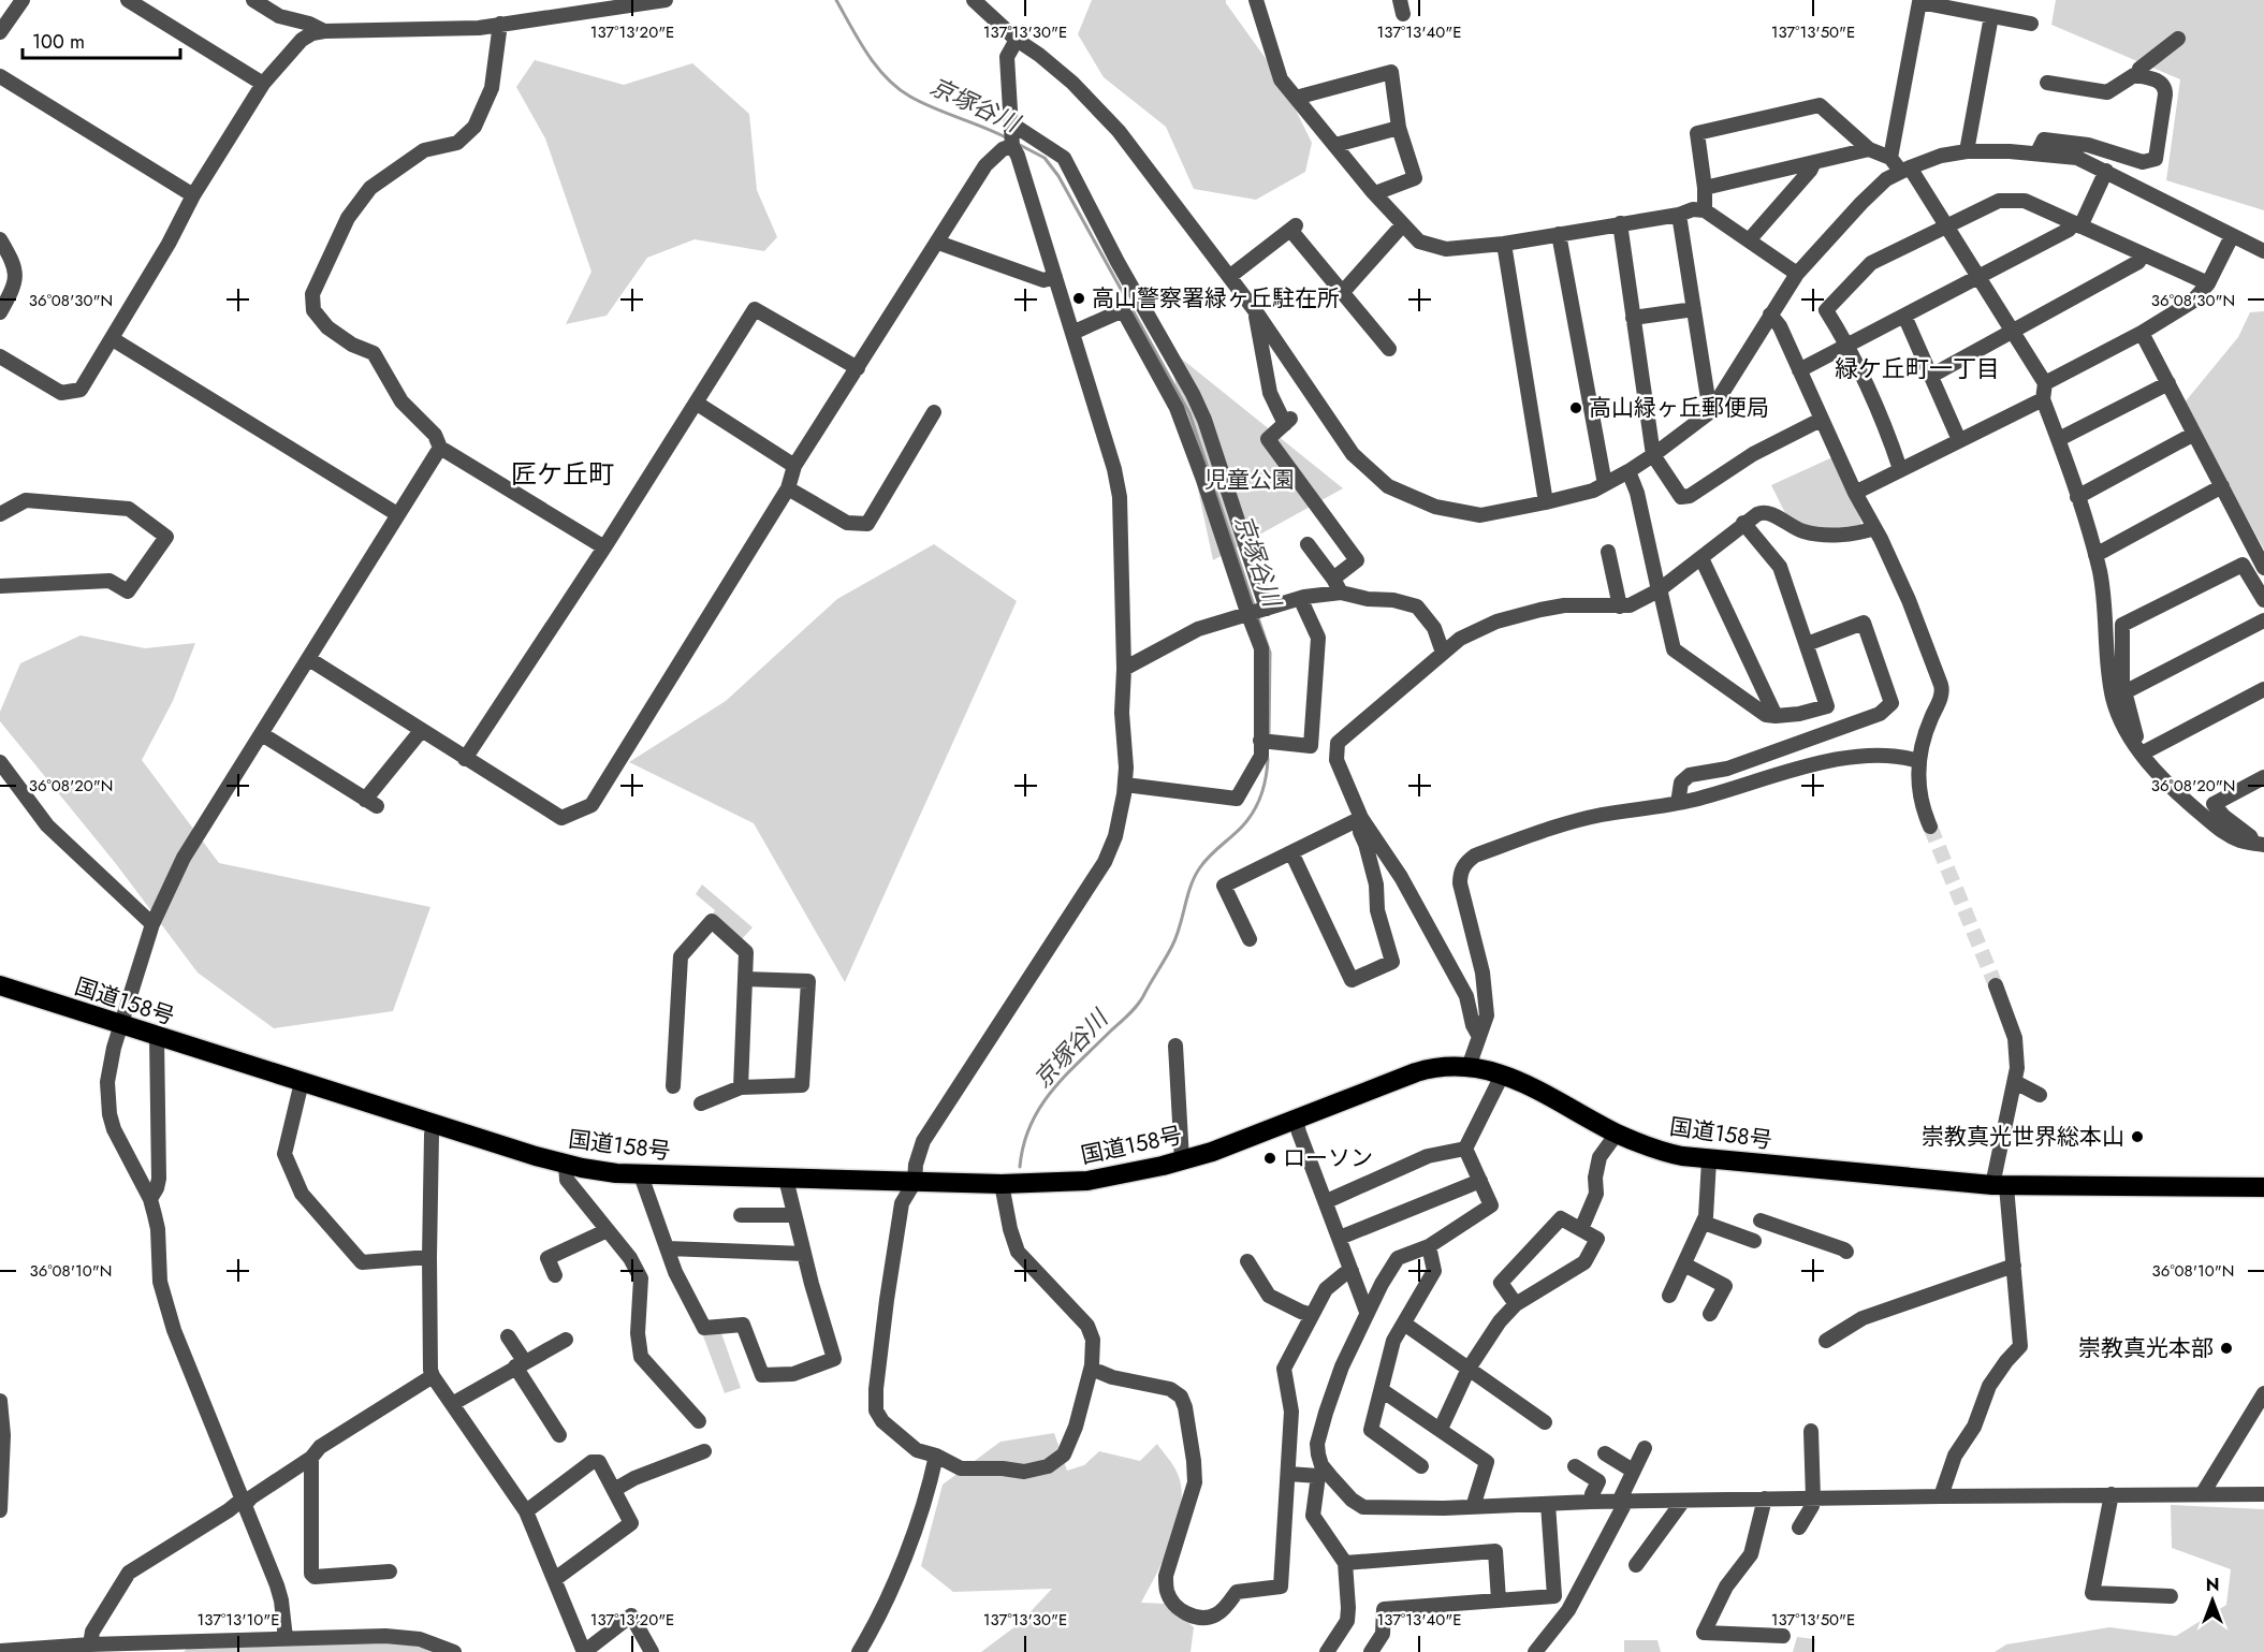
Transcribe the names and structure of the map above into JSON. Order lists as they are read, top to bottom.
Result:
{
  "streets": {
    "highway": ["国道158号"]
  },
  "districts": ["緑ケ丘町一丁目", "匠ケ丘町"],
  "water": ["京塚谷川"],
  "parks": ["児童公園"],
  "places": [
    "高山警察署緑ヶ丘駐在所",
    "高山緑ヶ丘郵便局",
    "崇教真光世界総本山",
    "ローソン",
    "崇教真光本部"
  ],
  "scale_bar": "100 m",
  "north": "top",
  "coordinates": [
    "137°13'20\"E",
    "137°13'30\"E",
    "137°13'40\"E",
    "137°13'50\"E",
    "36°08'30\"N",
    "36°08'20\"N",
    "36°08'10\"N",
    "137°13'10\"E"
  ]
}
